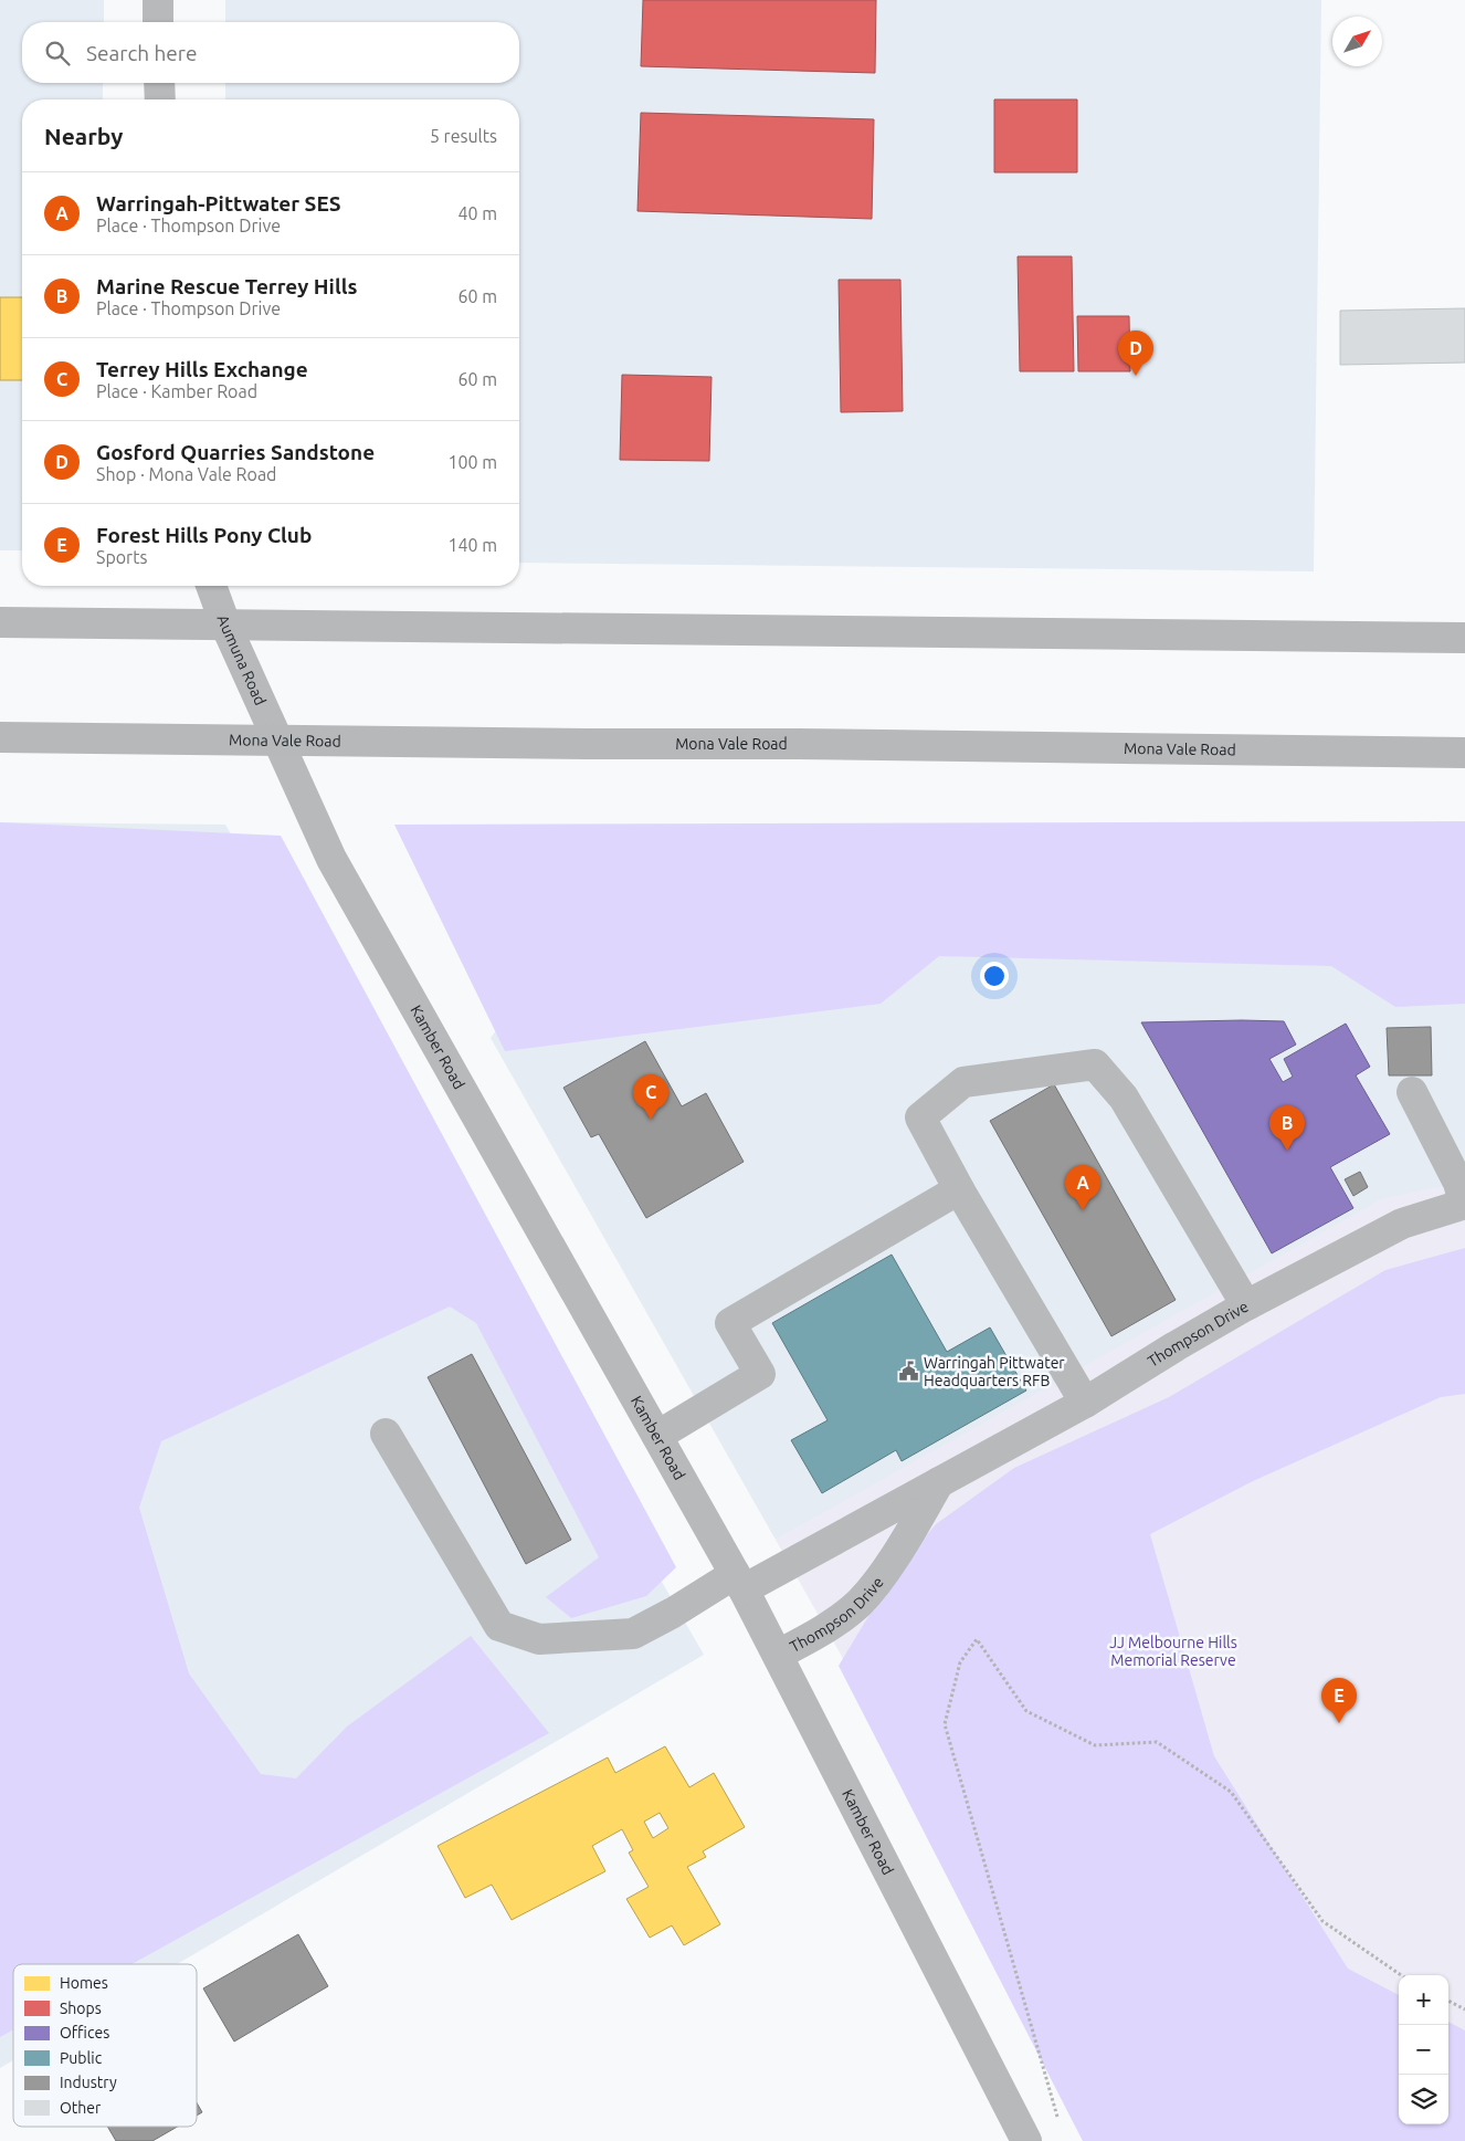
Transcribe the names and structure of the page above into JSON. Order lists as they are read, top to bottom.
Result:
{
  "streets": {
    "highway": ["Mona Vale Road"],
    "street": ["Aumuna Road", "Kamber Road", "Thompson Drive"]
  },
  "crossings": [
    ["Aumuna Road", "Mona Vale Road"],
    ["Aumuna Road", "Kamber Road"],
    ["Mona Vale Road", "Kamber Road"],
    ["Kamber Road", "Thompson Drive"]
  ],
  "parks": ["JJ Melbourne Hills Memorial Reserve"],
  "places": {
    "public building": ["Warringah Pittwater Headquarters RFB"]
  },
  "legend": [
    "Homes",
    "Shops",
    "Offices",
    "Public",
    "Industry",
    "Other"
  ],
  "north": "top right",
  "page": {
    "search": "Search here",
    "heading": ["Nearby", "5 results"],
    "list": [
      {
        "mark": "A",
        "name": "Warringah-Pittwater SES",
        "note": "Place · Thompson Drive",
        "value": "40 m"
      },
      {
        "mark": "B",
        "name": "Marine Rescue Terrey Hills",
        "note": "Place · Thompson Drive",
        "value": "60 m"
      },
      {
        "mark": "C",
        "name": "Terrey Hills Exchange",
        "note": "Place · Kamber Road",
        "value": "60 m"
      },
      {
        "mark": "D",
        "name": "Gosford Quarries Sandstone",
        "note": "Shop · Mona Vale Road",
        "value": "100 m"
      },
      {
        "mark": "E",
        "name": "Forest Hills Pony Club",
        "note": "Sports",
        "value": "140 m"
      }
    ],
    "pins": [
      "D",
      "C",
      "B",
      "A",
      "E"
    ],
    "map_buttons": ["+", "−"]
  }
}
